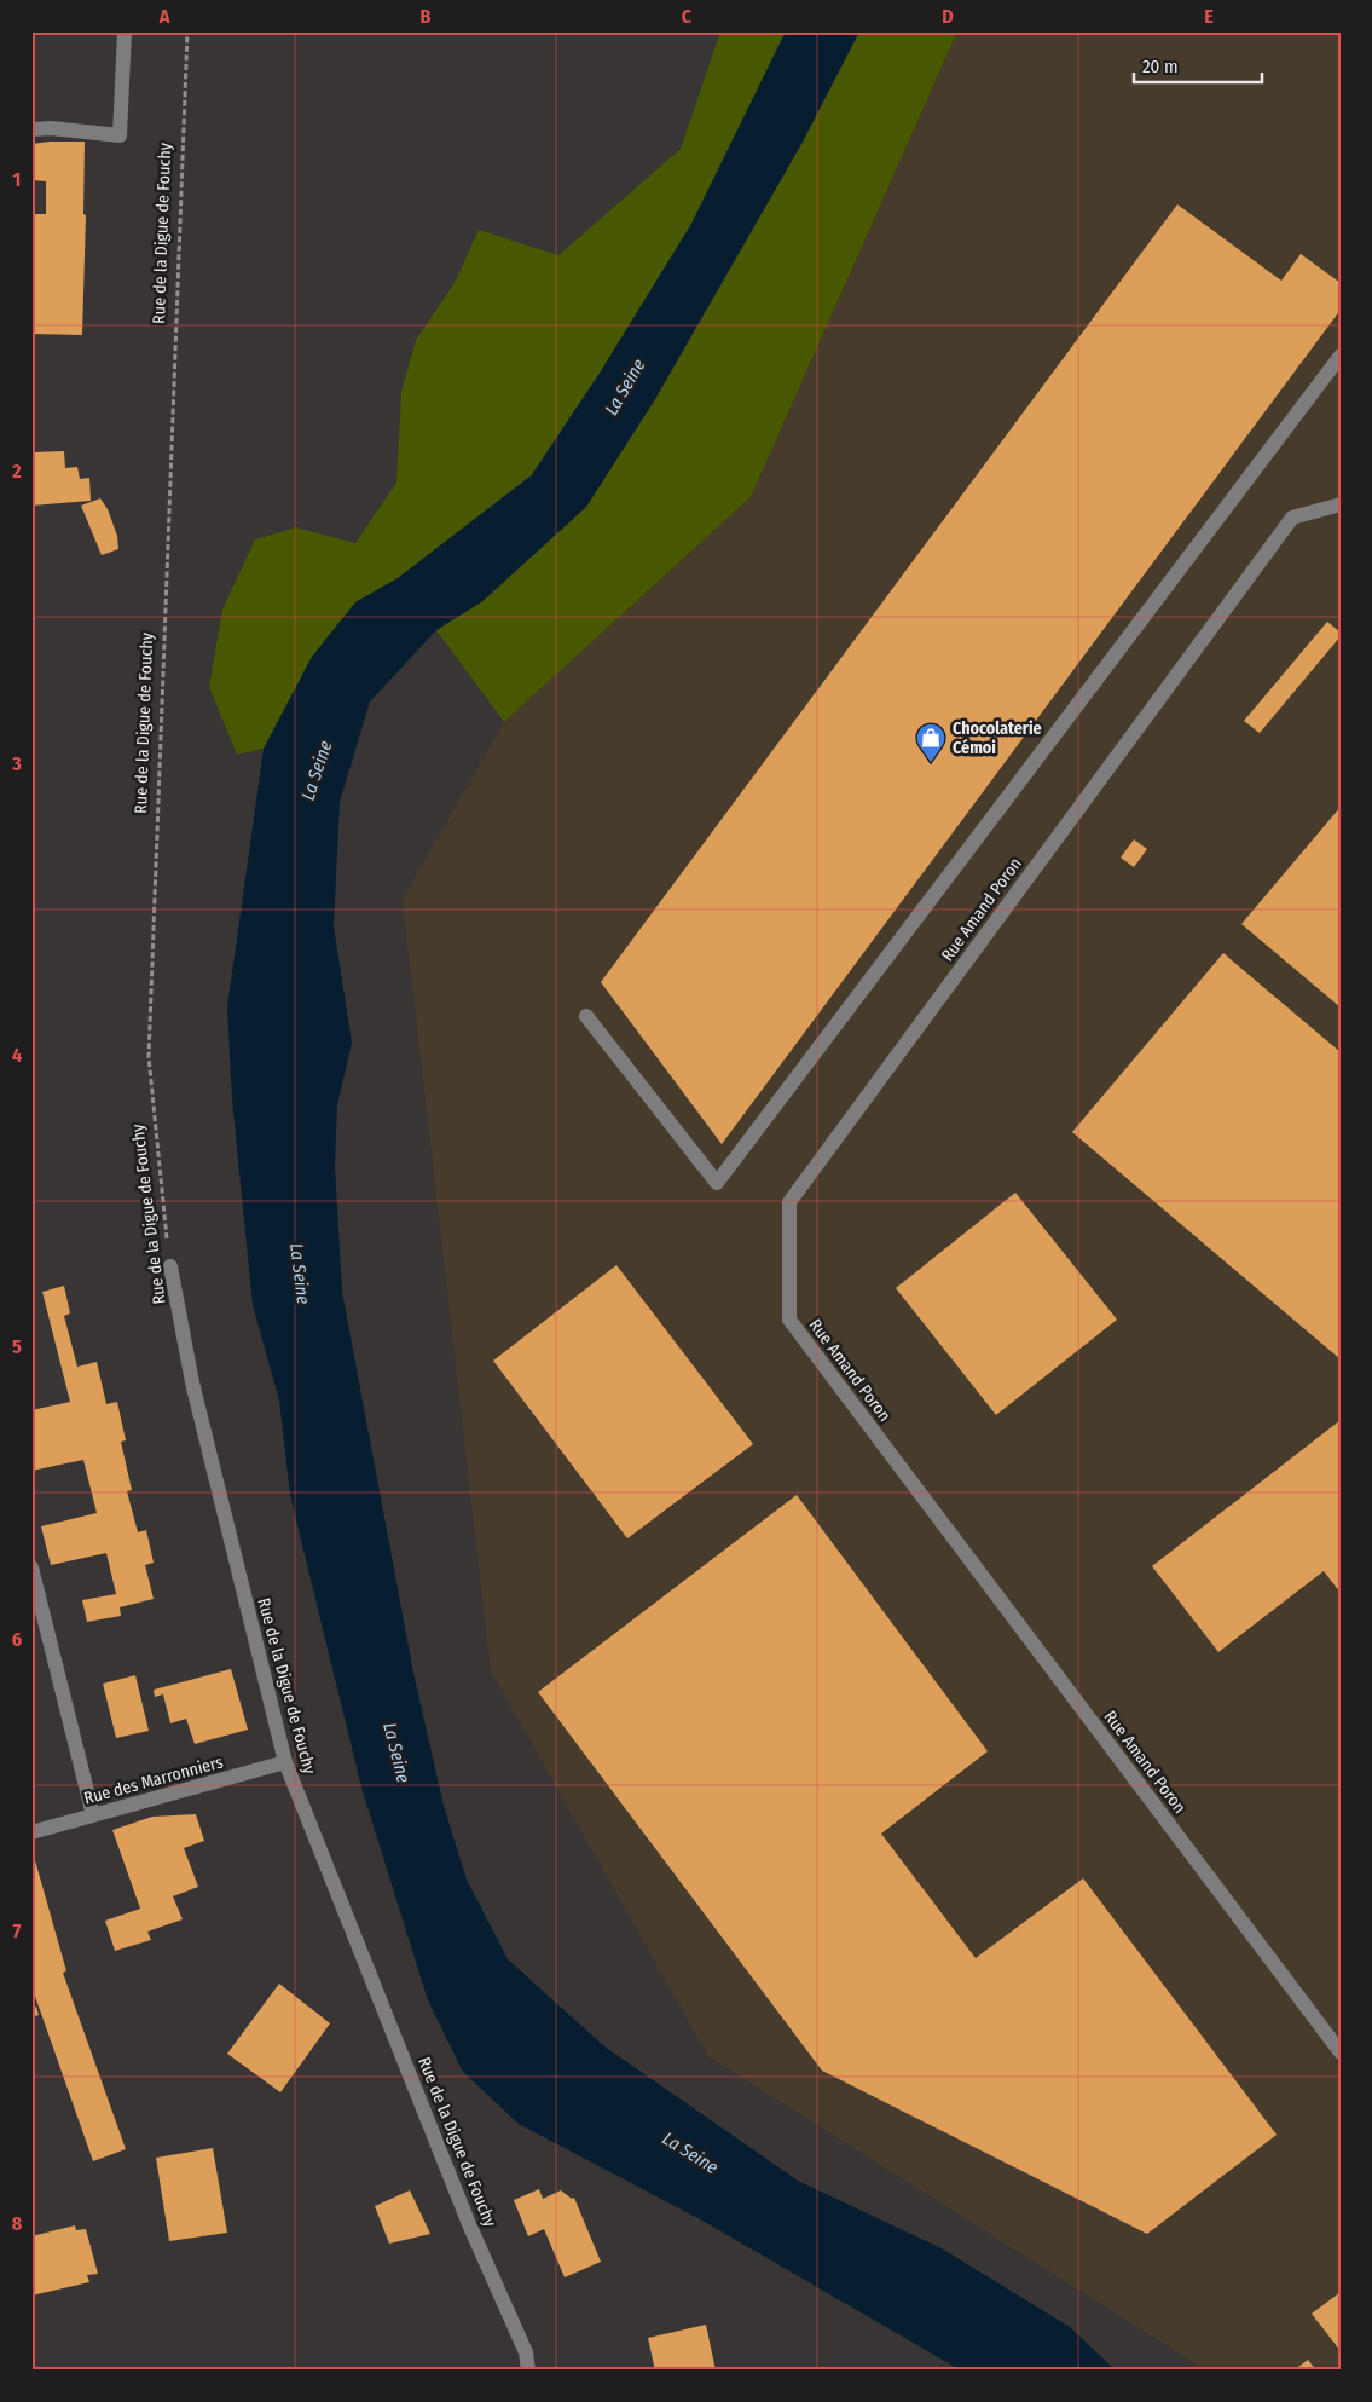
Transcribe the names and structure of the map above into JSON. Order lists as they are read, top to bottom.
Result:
{
  "streets": {
    "street": ["Rue de la Digue de Fouchy", "Rue Amand Poron", "Rue des Marronniers"]
  },
  "crossings": [
    ["Rue de la Digue de Fouchy", "Rue des Marronniers"]
  ],
  "water": ["La Seine"],
  "places": {
    "shop": ["Chocolaterie Cémoi"]
  },
  "scale_bar": "20 m",
  "grid": {
    "columns": [
      "A",
      "B",
      "C",
      "D",
      "E"
    ],
    "rows": [
      "1",
      "2",
      "3",
      "4",
      "5",
      "6",
      "7",
      "8"
    ]
  }
}
